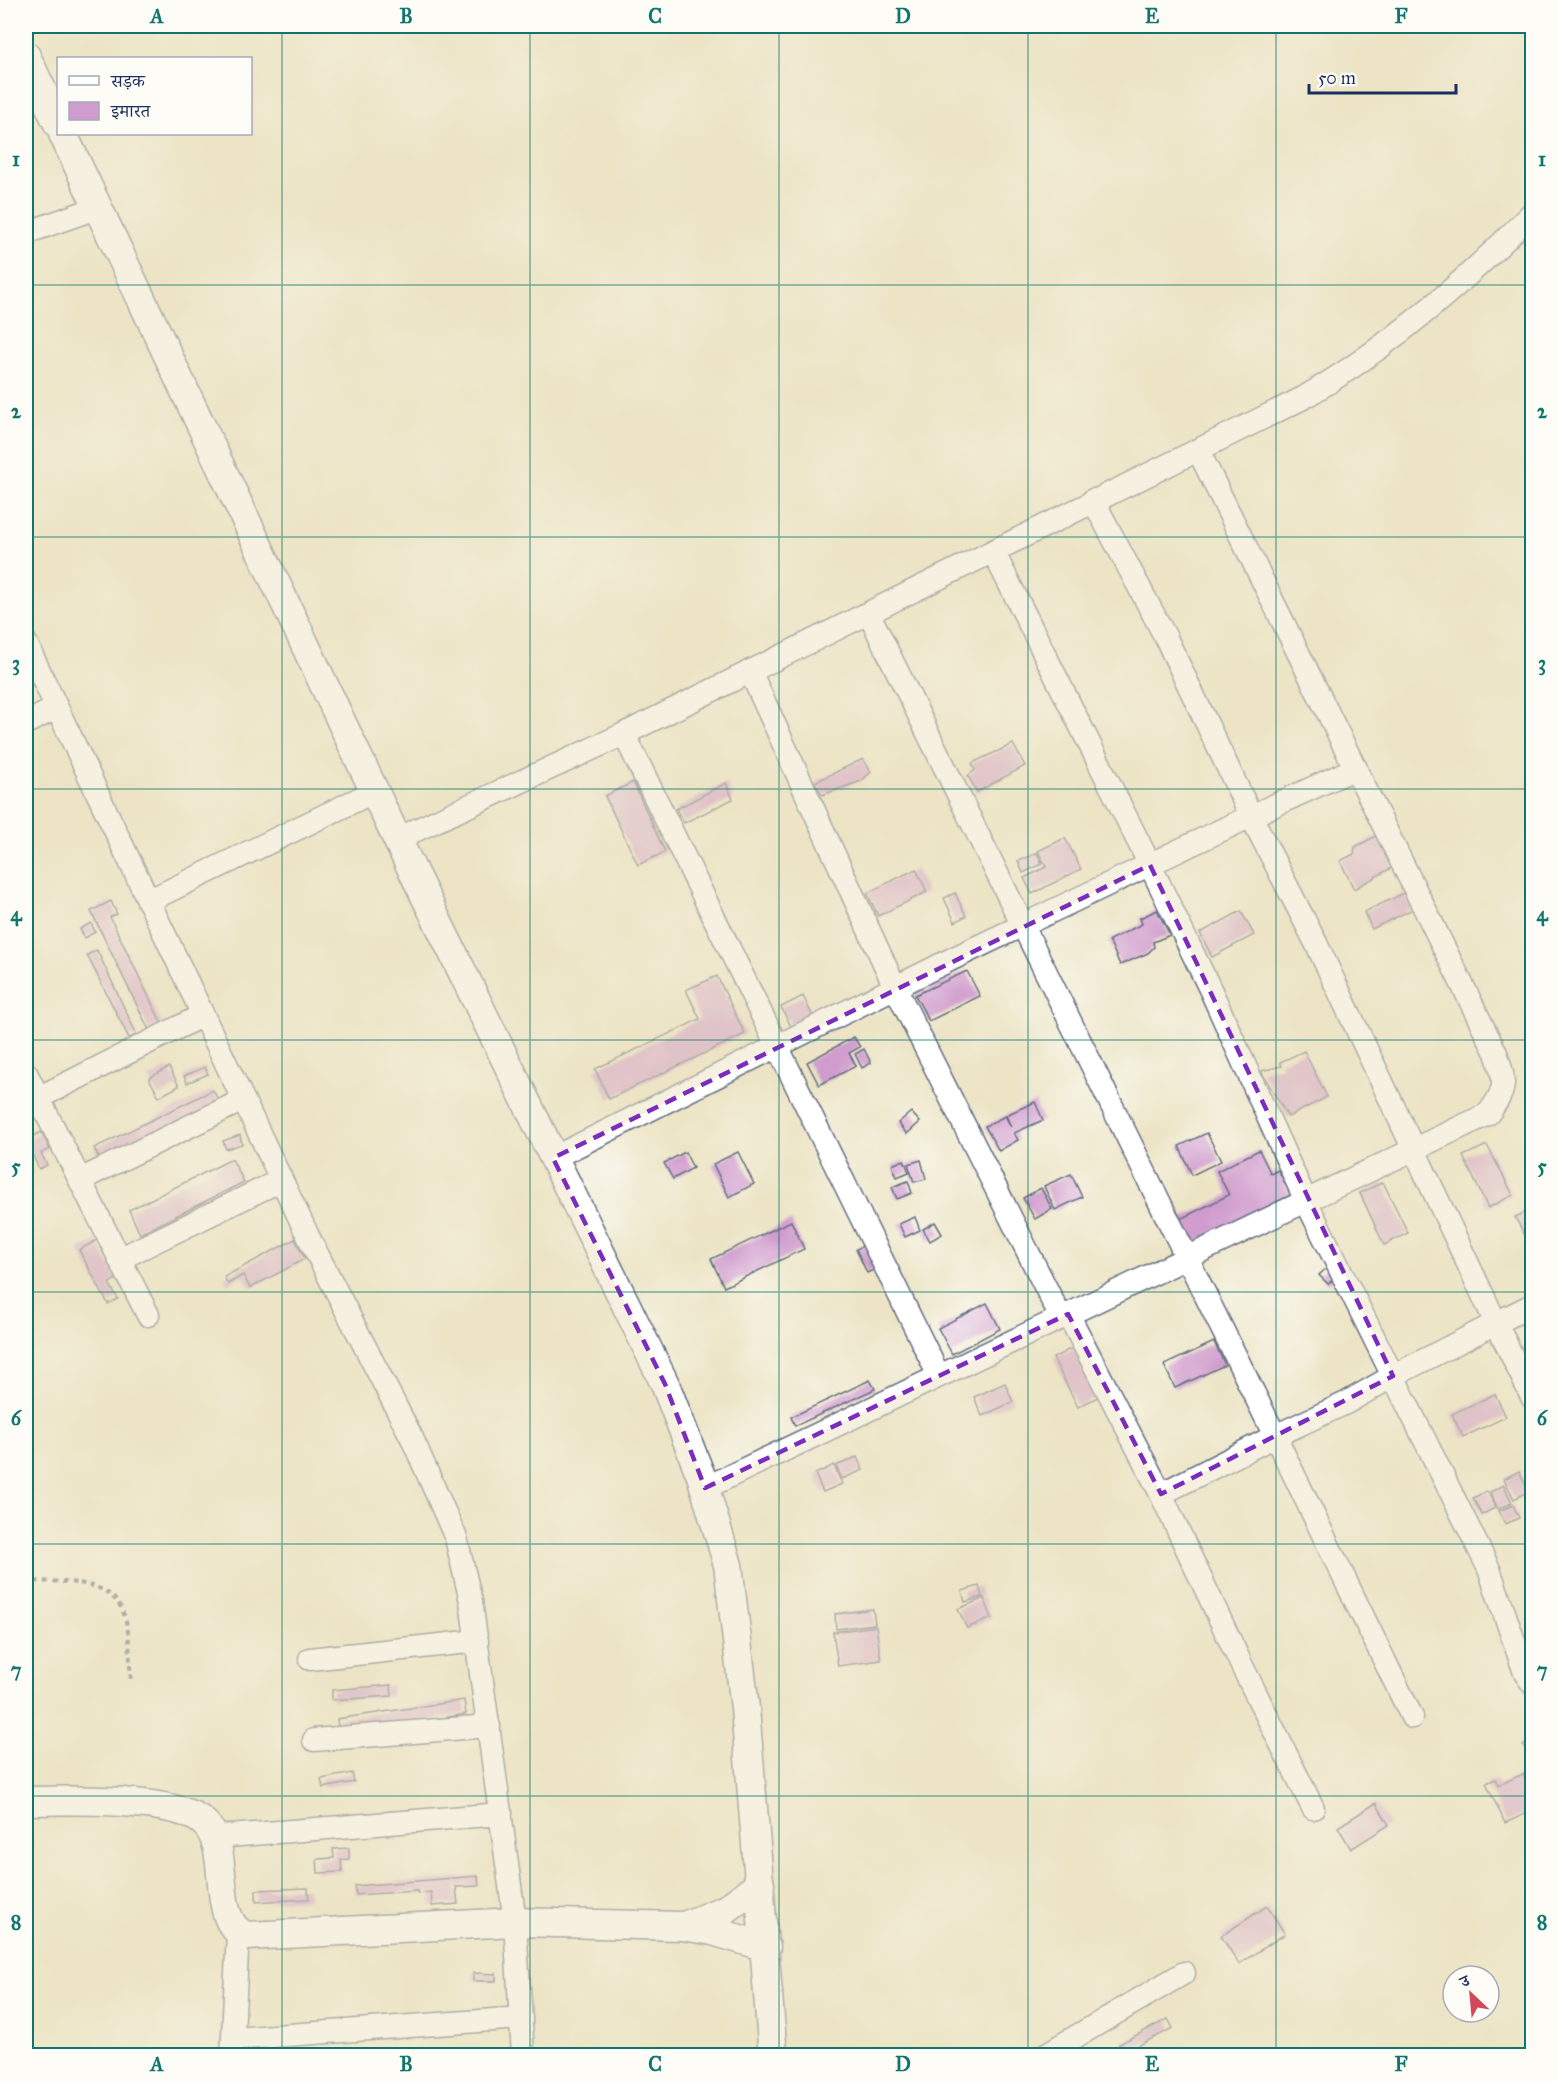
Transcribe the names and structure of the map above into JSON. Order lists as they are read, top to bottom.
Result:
{
  "legend": ["सड़क", "इमारत"],
  "scale_bar": "50 m",
  "north": "top left",
  "grid": {
    "columns": [
      "A",
      "B",
      "C",
      "D",
      "E",
      "F"
    ],
    "rows": [
      "1",
      "2",
      "3",
      "4",
      "5",
      "6",
      "7",
      "8"
    ]
  }
}
